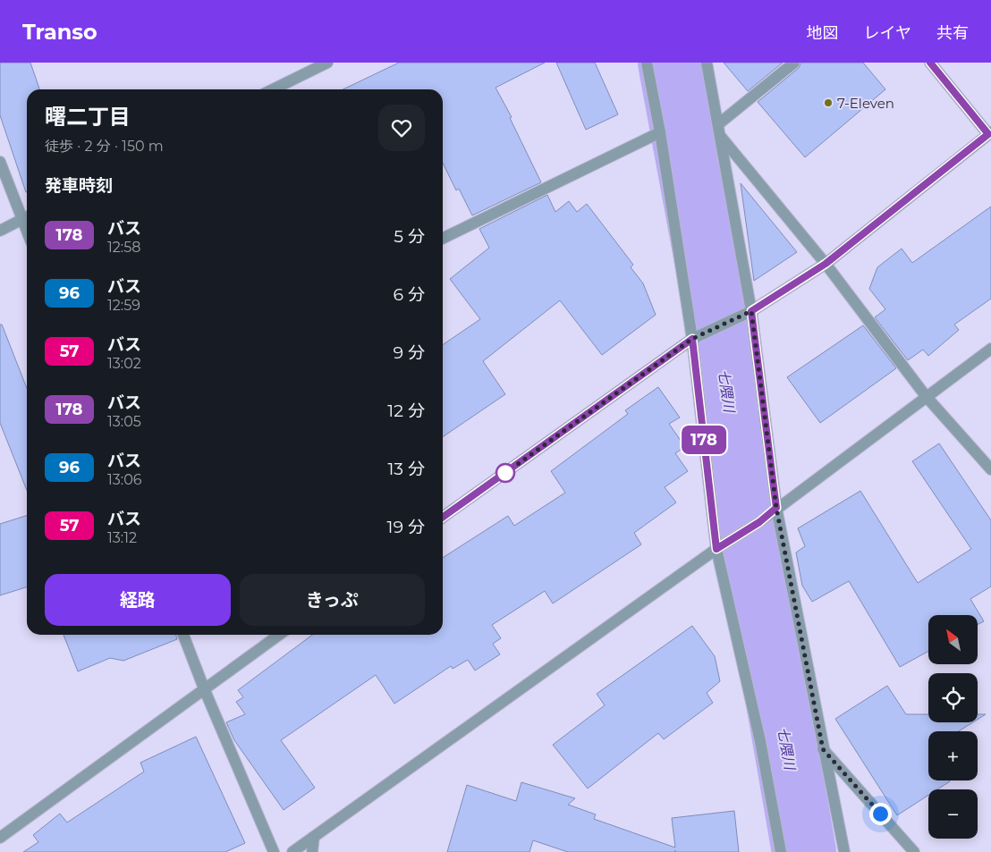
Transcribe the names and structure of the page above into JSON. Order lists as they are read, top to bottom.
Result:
{
  "water": ["七隈川"],
  "places": ["7-Eleven"],
  "lines": ["bus line 178"],
  "north": "top left",
  "page": {
    "header": "Transo",
    "nav": ["地図", "レイヤ", "共有"],
    "on_map": "178",
    "heading": [
      ["曙二丁目", "徒歩 · 2 分 · 150 m"],
      "発車時刻"
    ],
    "list": [
      {
        "mark": "178",
        "name": "バス",
        "note": "12:58",
        "value": "5 分"
      },
      {
        "mark": "96",
        "name": "バス",
        "note": "12:59",
        "value": "6 分"
      },
      {
        "mark": "57",
        "name": "バス",
        "note": "13:02",
        "value": "9 分"
      },
      {
        "mark": "178",
        "name": "バス",
        "note": "13:05",
        "value": "12 分"
      },
      {
        "mark": "96",
        "name": "バス",
        "note": "13:06",
        "value": "13 分"
      },
      {
        "mark": "57",
        "name": "バス",
        "note": "13:12",
        "value": "19 分"
      }
    ],
    "buttons": ["経路", "きっぷ"],
    "map_buttons": ["+", "−"]
  }
}
